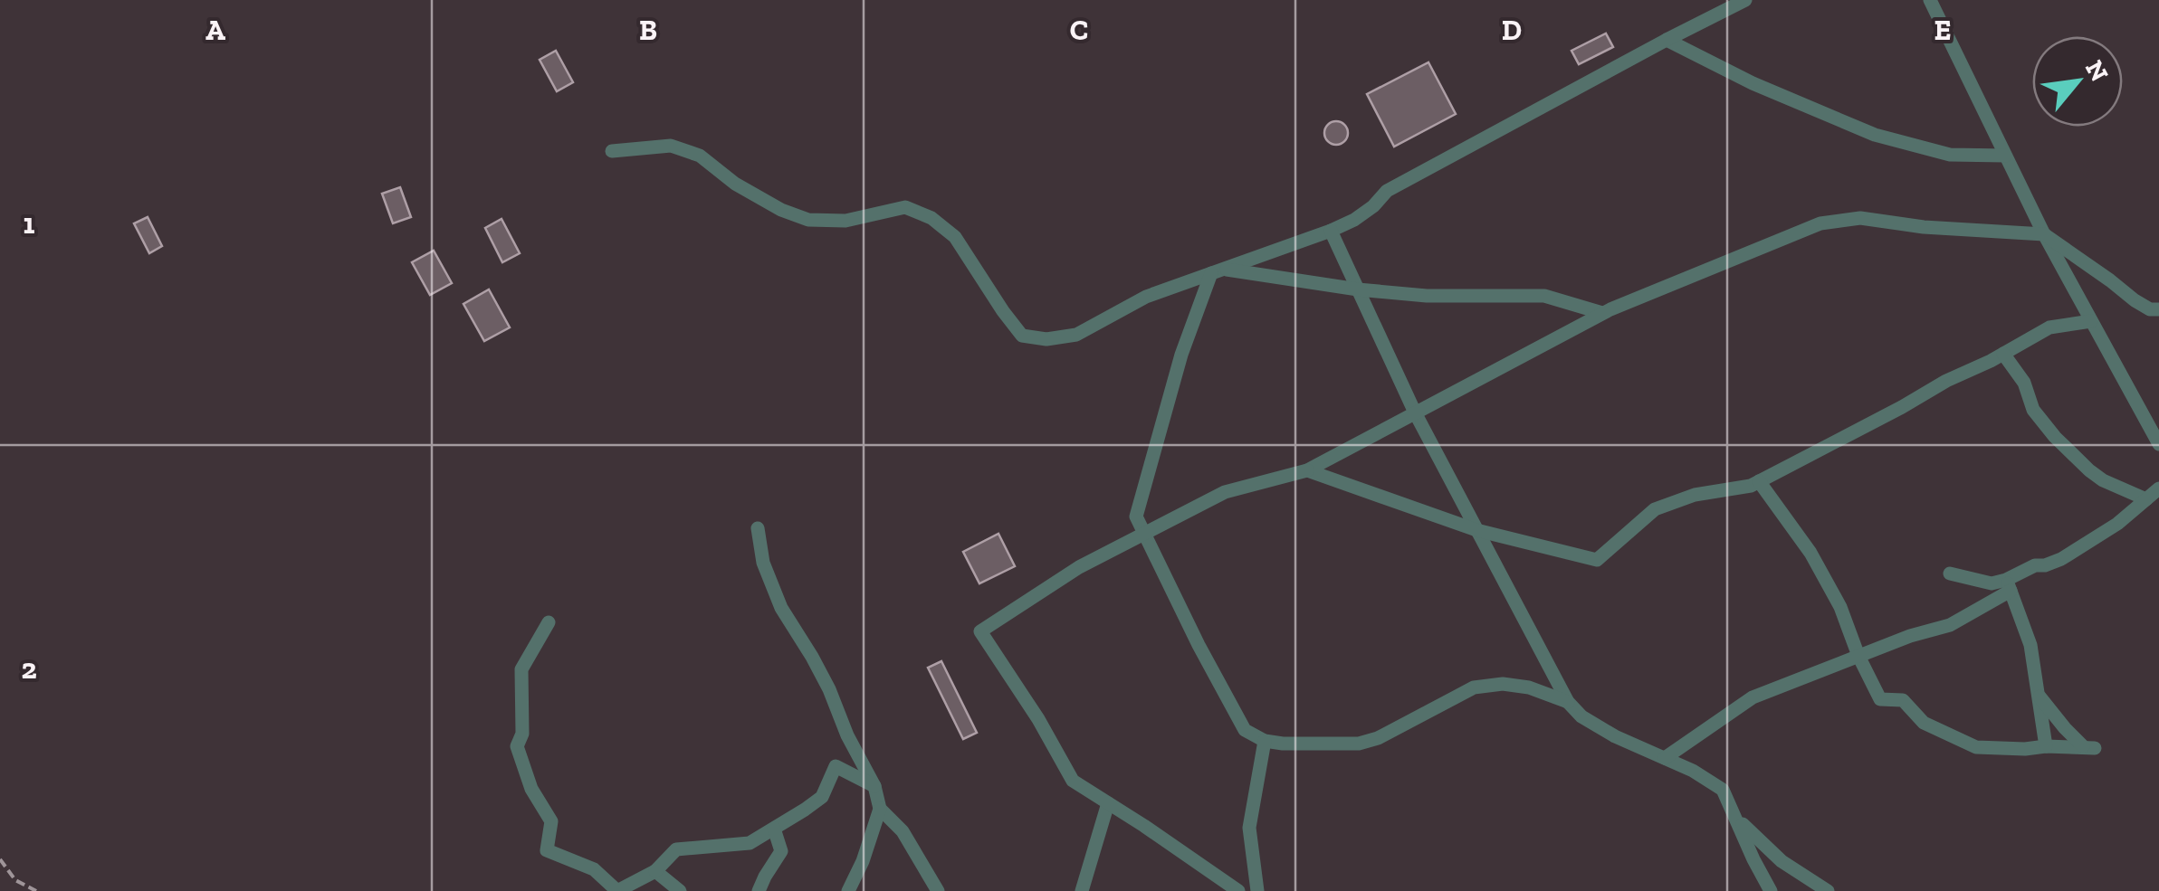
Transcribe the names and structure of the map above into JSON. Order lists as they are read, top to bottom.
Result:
{
  "north": "top right",
  "grid": {
    "columns": [
      "A",
      "B",
      "C",
      "D",
      "E"
    ],
    "rows": ["1", "2"]
  }
}
